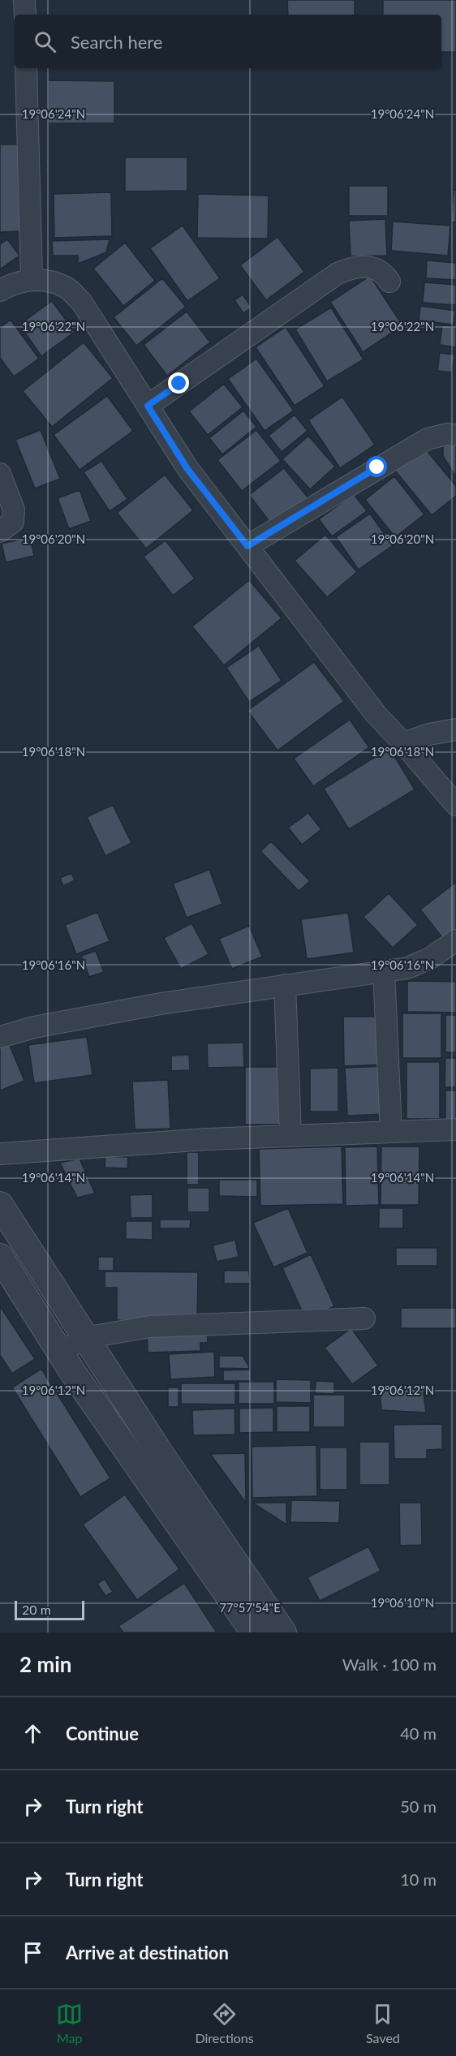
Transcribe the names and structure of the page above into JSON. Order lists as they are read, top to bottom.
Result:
{
  "scale_bar": "20 m",
  "page": {
    "search": "Search here",
    "scale": "20 m",
    "heading": ["2 min", "Walk · 100 m"],
    "list": [
      ["Continue", "40 m"],
      ["Turn right", "50 m"],
      ["Turn right", "10 m"],
      "Arrive at destination"
    ],
    "nav": ["Map", "Directions", "Saved"]
  },
  "coordinates": [
    "19°06'24\"N",
    "19°06'22\"N",
    "19°06'20\"N",
    "19°06'18\"N",
    "19°06'16\"N",
    "19°06'14\"N",
    "19°06'12\"N",
    "19°06'10\"N",
    "77°57'54\"E"
  ]
}
